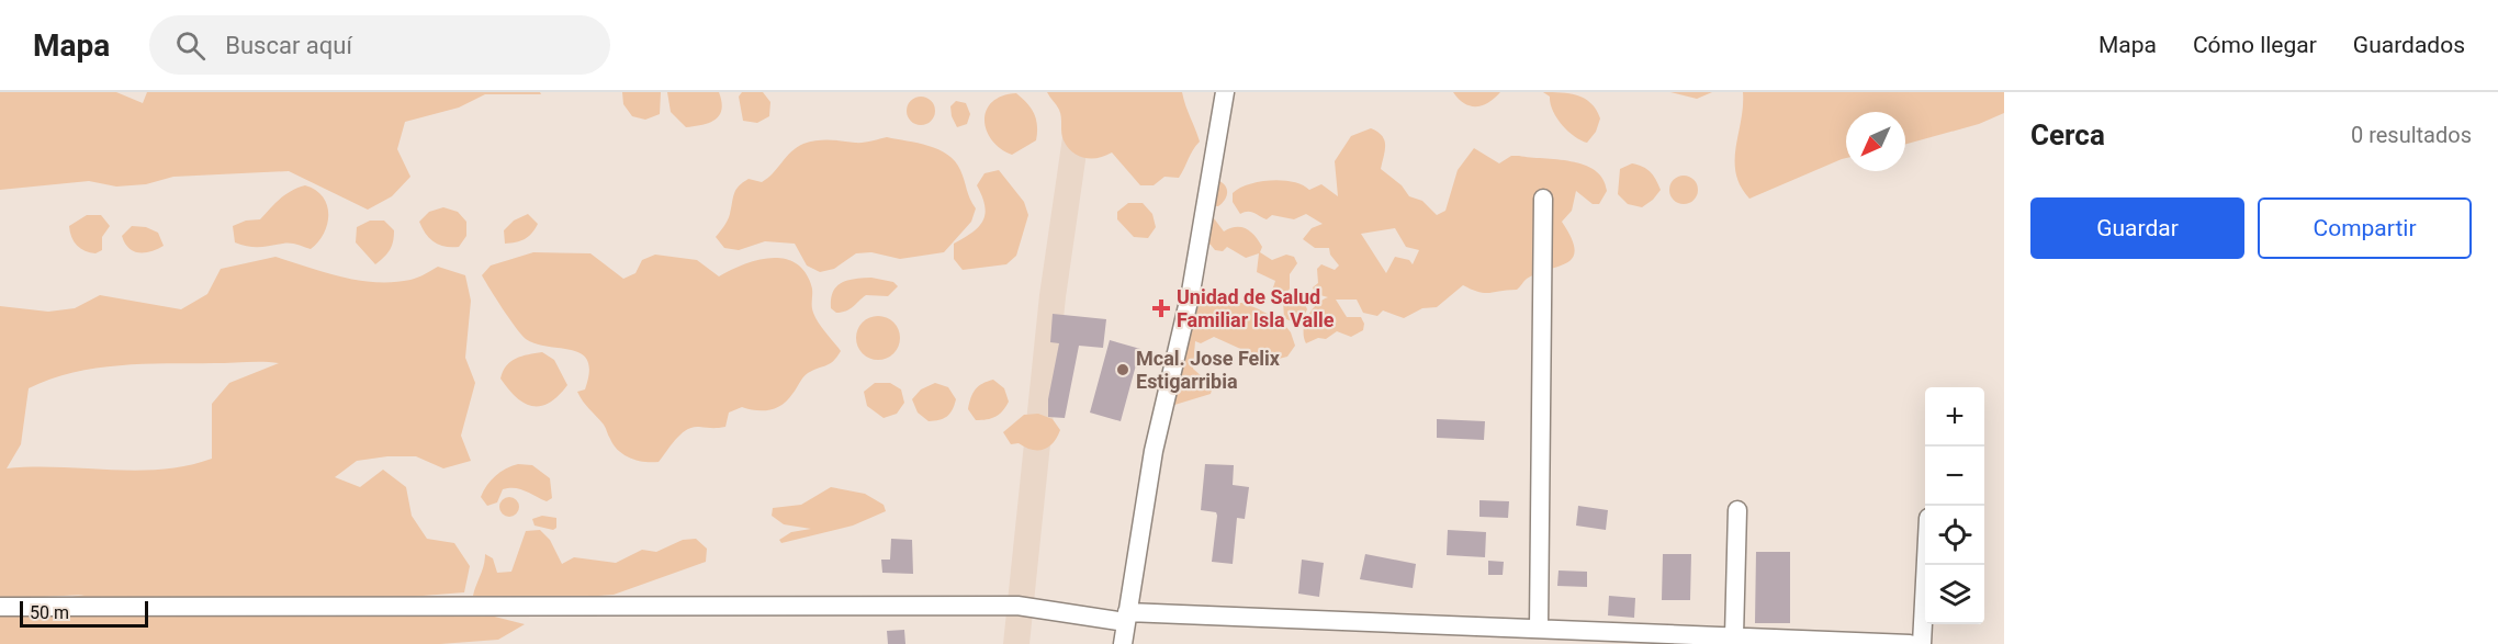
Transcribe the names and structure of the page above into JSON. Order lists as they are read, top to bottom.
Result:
{
  "places": {
    "health": ["Unidad de Salud Familiar Isla Valle"],
    "other": ["Mcal. Jose Felix Estigarribia"]
  },
  "scale_bar": "50 m",
  "north": "bottom left",
  "page": {
    "header": "Mapa",
    "search": "Buscar aquí",
    "nav": ["Mapa", "Cómo llegar", "Guardados"],
    "heading": ["Cerca", "0 resultados"],
    "buttons": ["Guardar", "Compartir"],
    "map_buttons": ["+", "−"],
    "scale": "50 m"
  }
}
